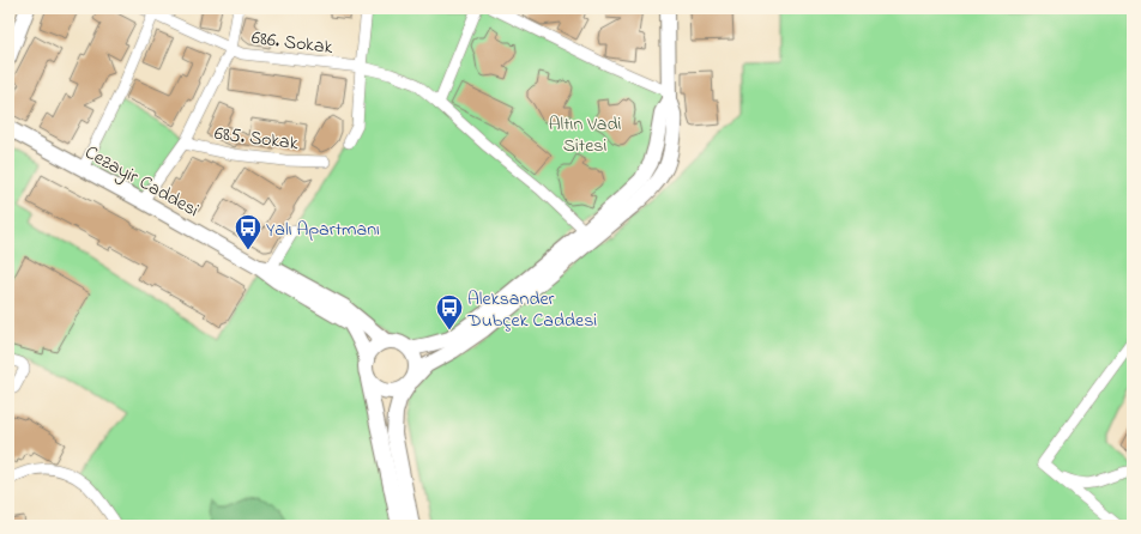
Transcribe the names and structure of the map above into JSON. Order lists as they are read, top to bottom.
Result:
{
  "streets": {
    "main road": ["Cezayir Caddesi"],
    "street": ["686. Sokak", "685. Sokak"]
  },
  "parks": ["Altın Vadi Sitesi"],
  "places": {
    "bus stop": ["Yalı Apartmanı", "Aleksander Dubçek Caddesi"]
  }
}
